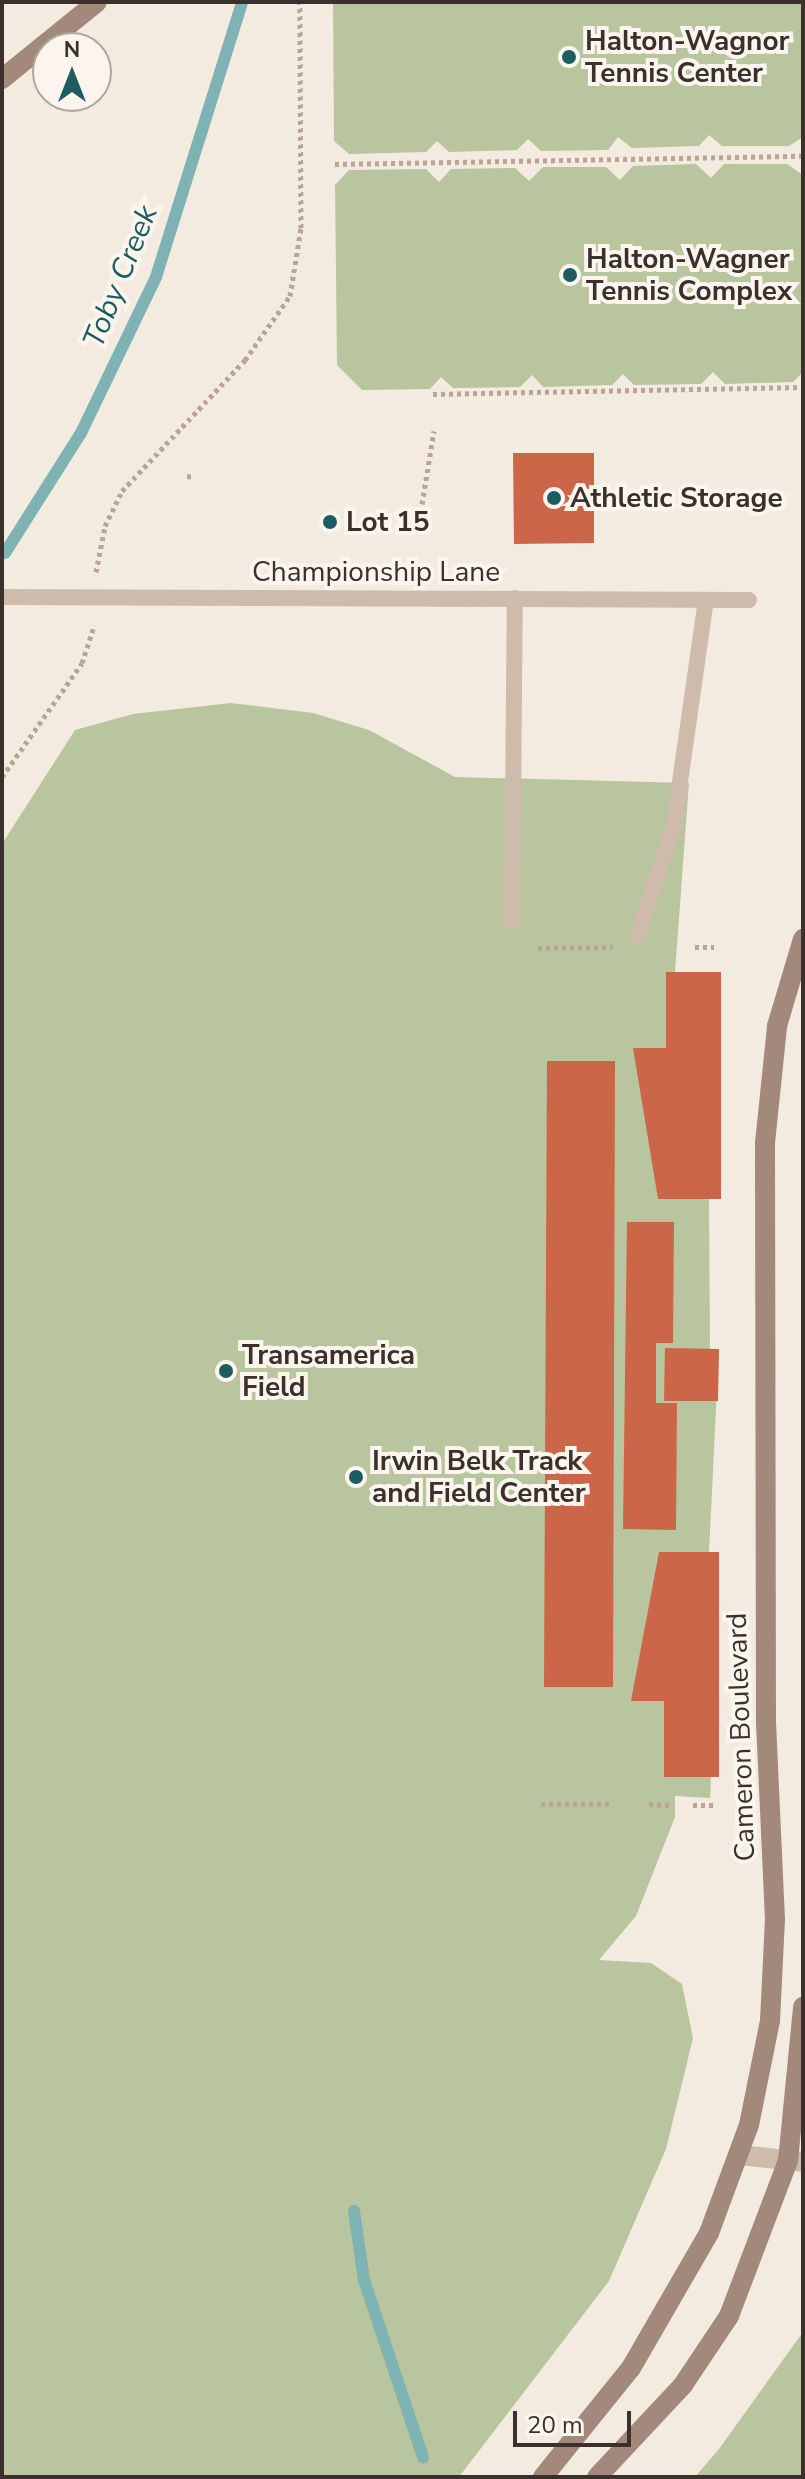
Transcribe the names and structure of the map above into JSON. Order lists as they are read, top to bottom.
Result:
{
  "streets": {
    "street": ["Cameron Boulevard"],
    "lane": ["Championship Lane"]
  },
  "water": ["Toby Creek"],
  "places": [
    "Halton-Wagnor Tennis Center",
    "Halton-Wagner Tennis Complex",
    "Athletic Storage",
    "Lot 15",
    "Transamerica Field",
    "Irwin Belk Track and Field Center"
  ],
  "scale_bar": "20 m",
  "north": "top"
}
